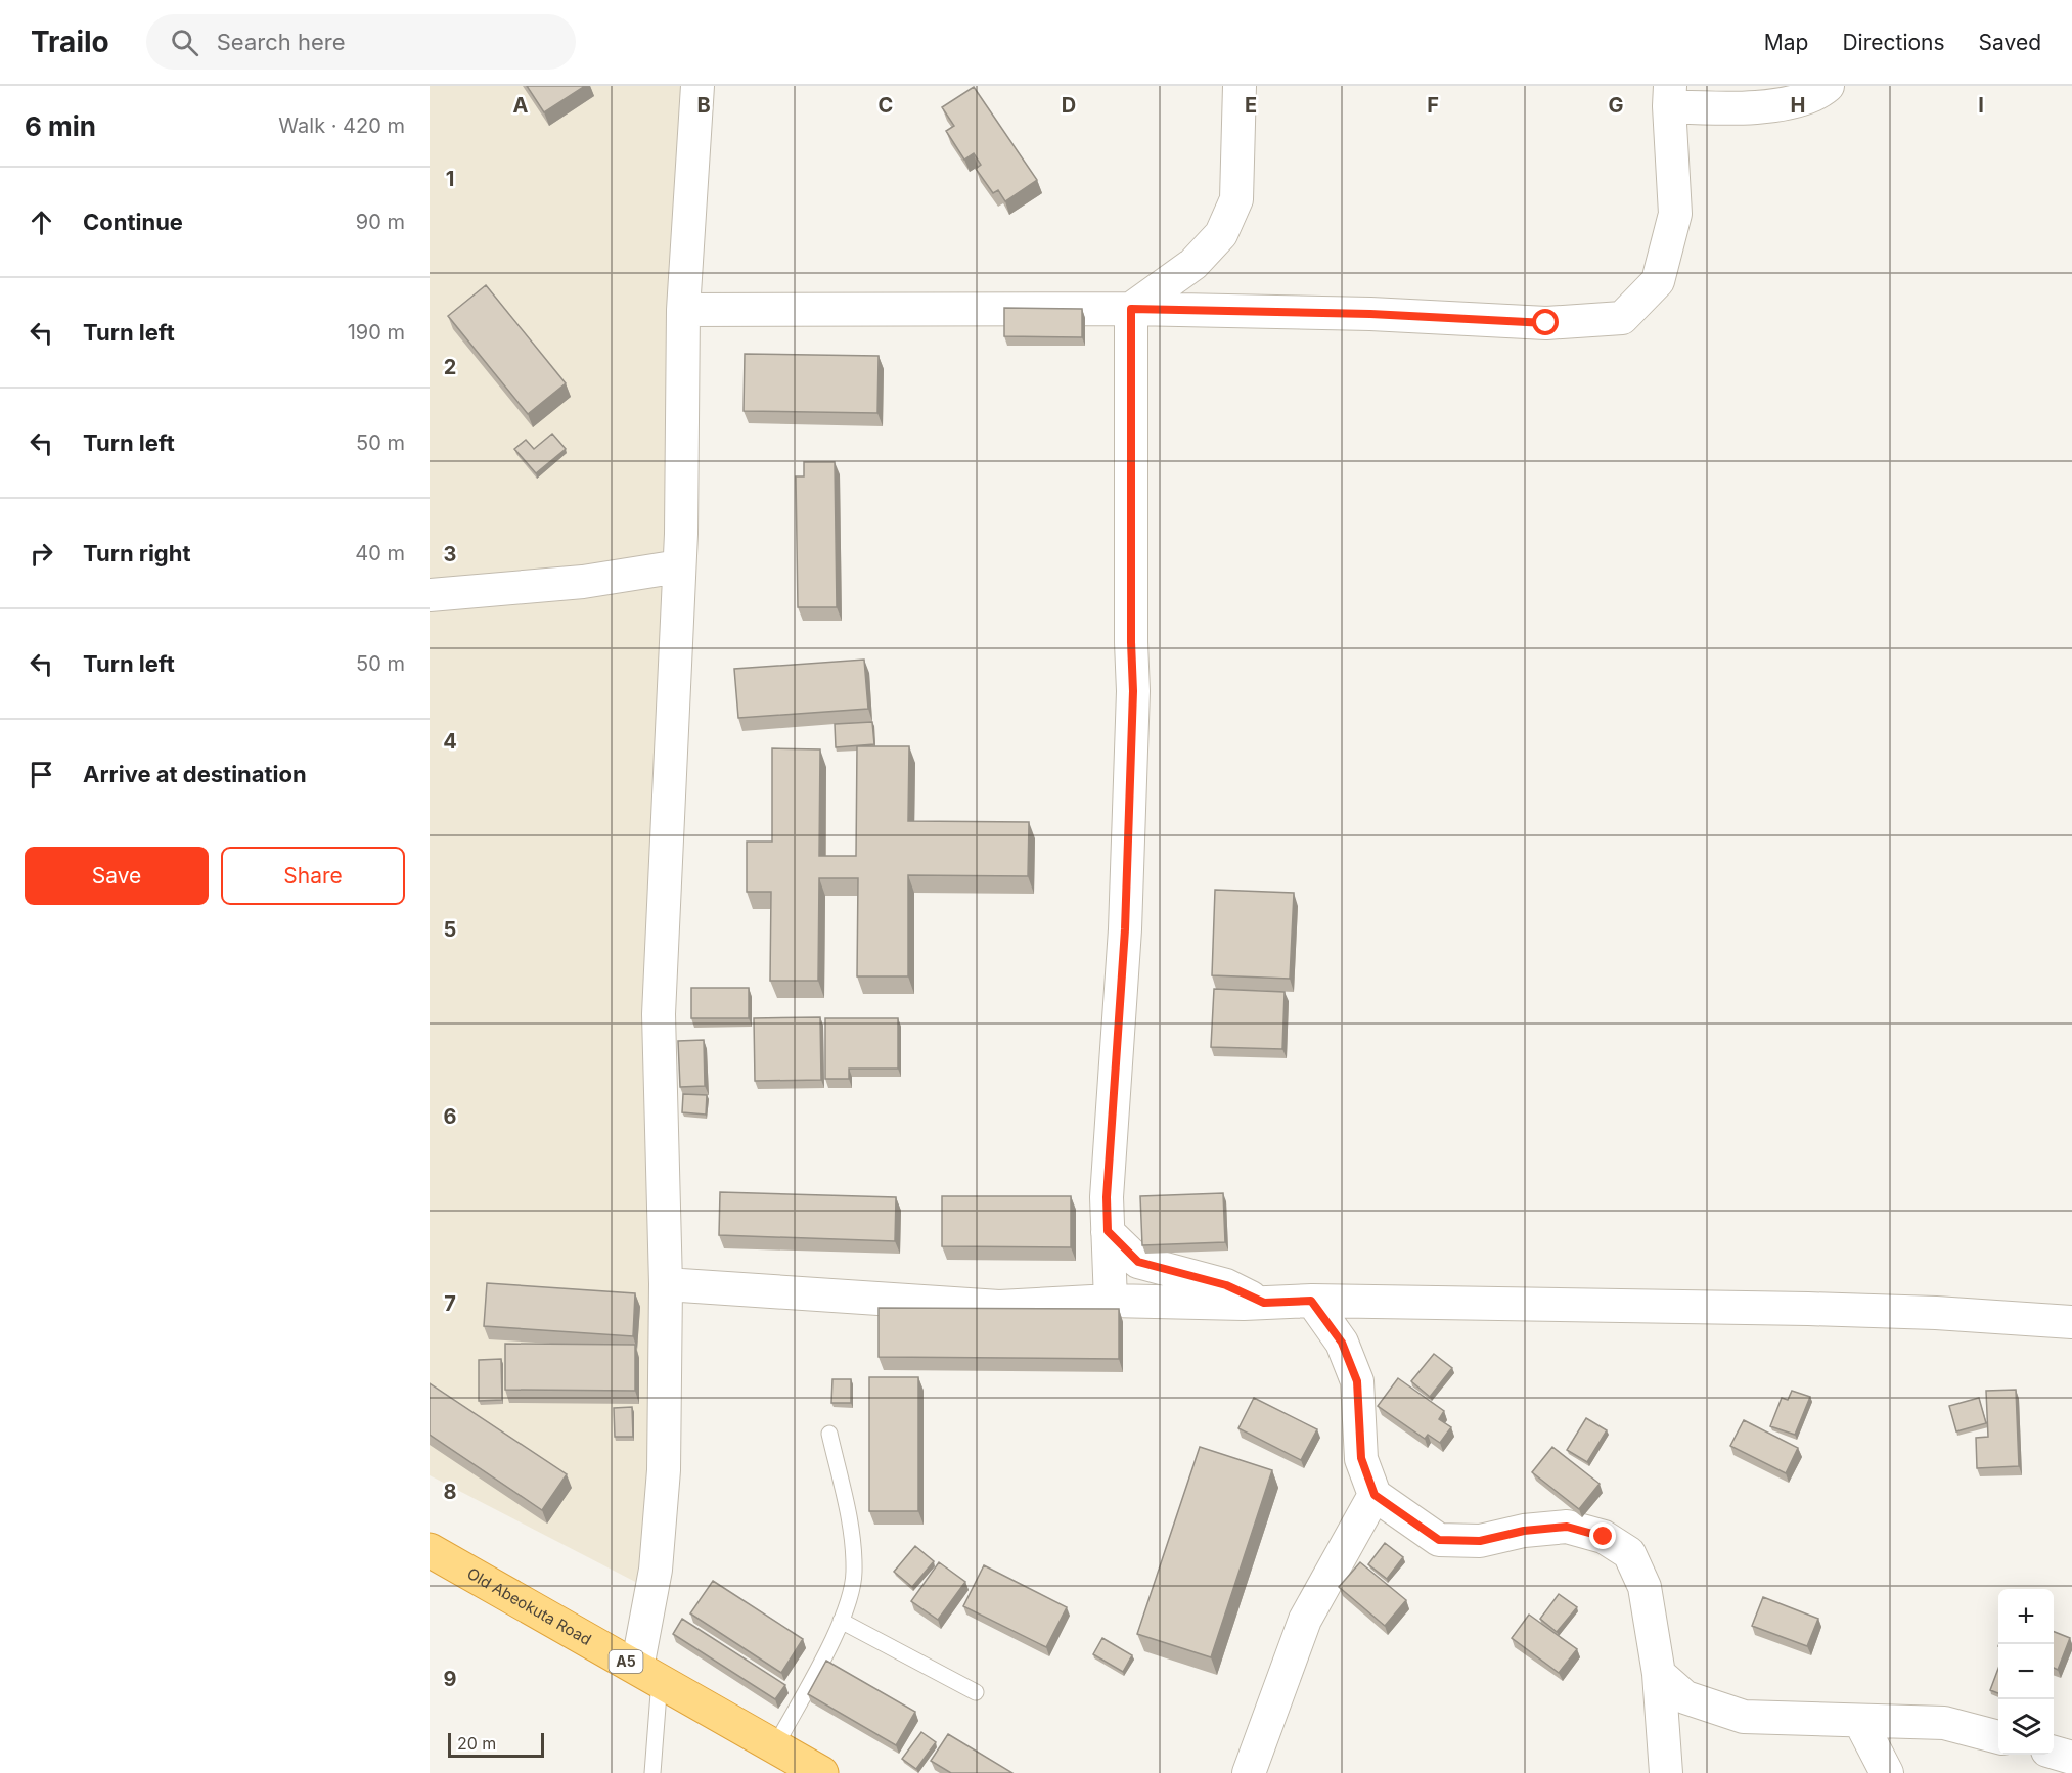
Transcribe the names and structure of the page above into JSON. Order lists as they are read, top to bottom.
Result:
{
  "streets": {
    "highway": ["Old Abeokuta Road", "A5"]
  },
  "scale_bar": "20 m",
  "page": {
    "header": "Trailo",
    "search": "Search here",
    "nav": ["Map", "Directions", "Saved"],
    "heading": ["6 min", "Walk · 420 m"],
    "list": [
      ["Continue", "90 m"],
      ["Turn left", "190 m"],
      ["Turn left", "50 m"],
      ["Turn right", "40 m"],
      ["Turn left", "50 m"],
      "Arrive at destination"
    ],
    "buttons": ["Save", "Share"],
    "map_buttons": ["+", "−"],
    "scale": "20 m"
  },
  "grid": {
    "columns": [
      "A",
      "B",
      "C",
      "D",
      "E",
      "F",
      "G",
      "H",
      "I"
    ],
    "rows": [
      "1",
      "2",
      "3",
      "4",
      "5",
      "6",
      "7",
      "8",
      "9"
    ]
  }
}
